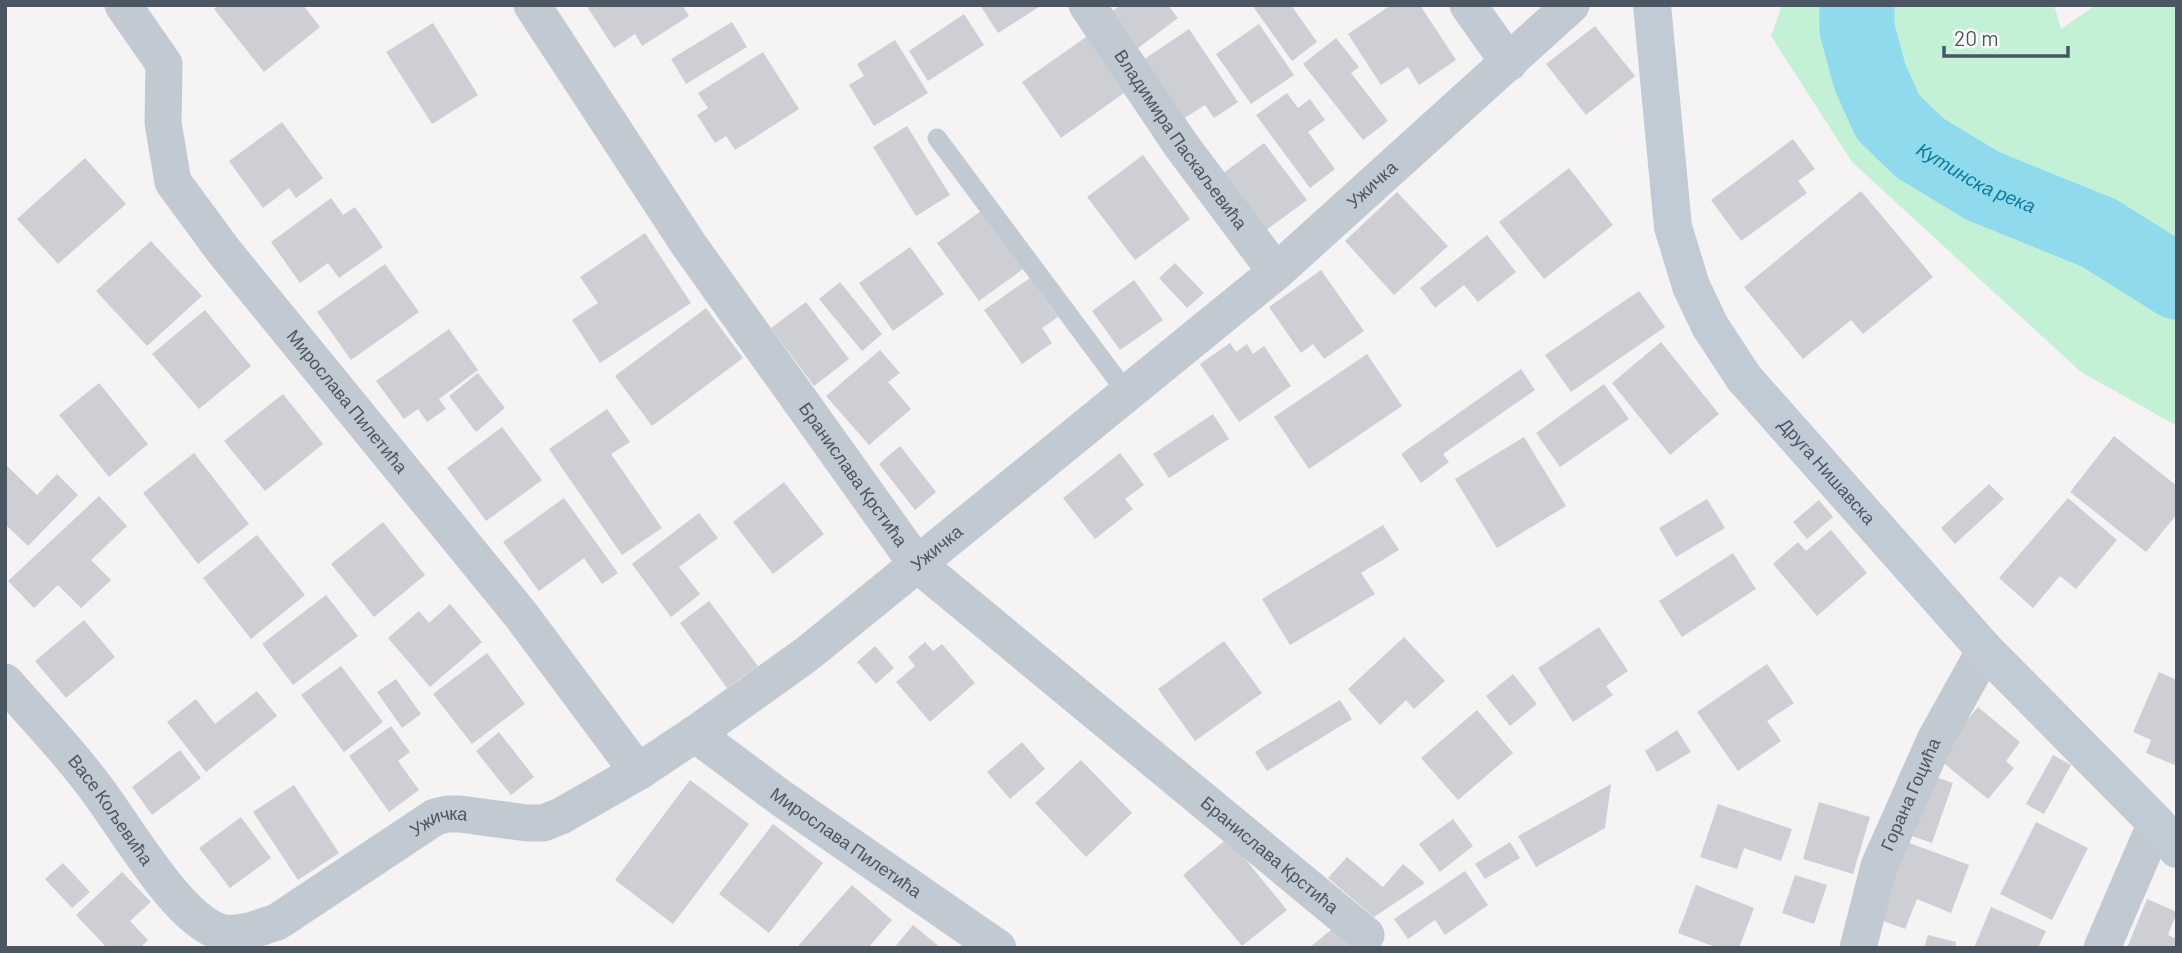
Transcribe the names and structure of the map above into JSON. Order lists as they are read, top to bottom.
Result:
{
  "streets": {
    "street": [
      "Владимира Паскаљевића",
      "Ужичка",
      "Мирослава Пилетића",
      "Друга Нишавска",
      "Бранислава Крстића",
      "Горана Гоцића",
      "Васе Кољевића"
    ]
  },
  "crossings": [
    ["Владимира Паскаљевића", "Ужичка"],
    ["Ужичка", "Мирослава Пилетића"],
    ["Ужичка", "Бранислава Крстића"],
    ["Ужичка", "Васе Кољевића"],
    ["Друга Нишавска", "Горана Гоцића"]
  ],
  "water": ["Кутинска река"],
  "scale_bar": "20 m"
}
